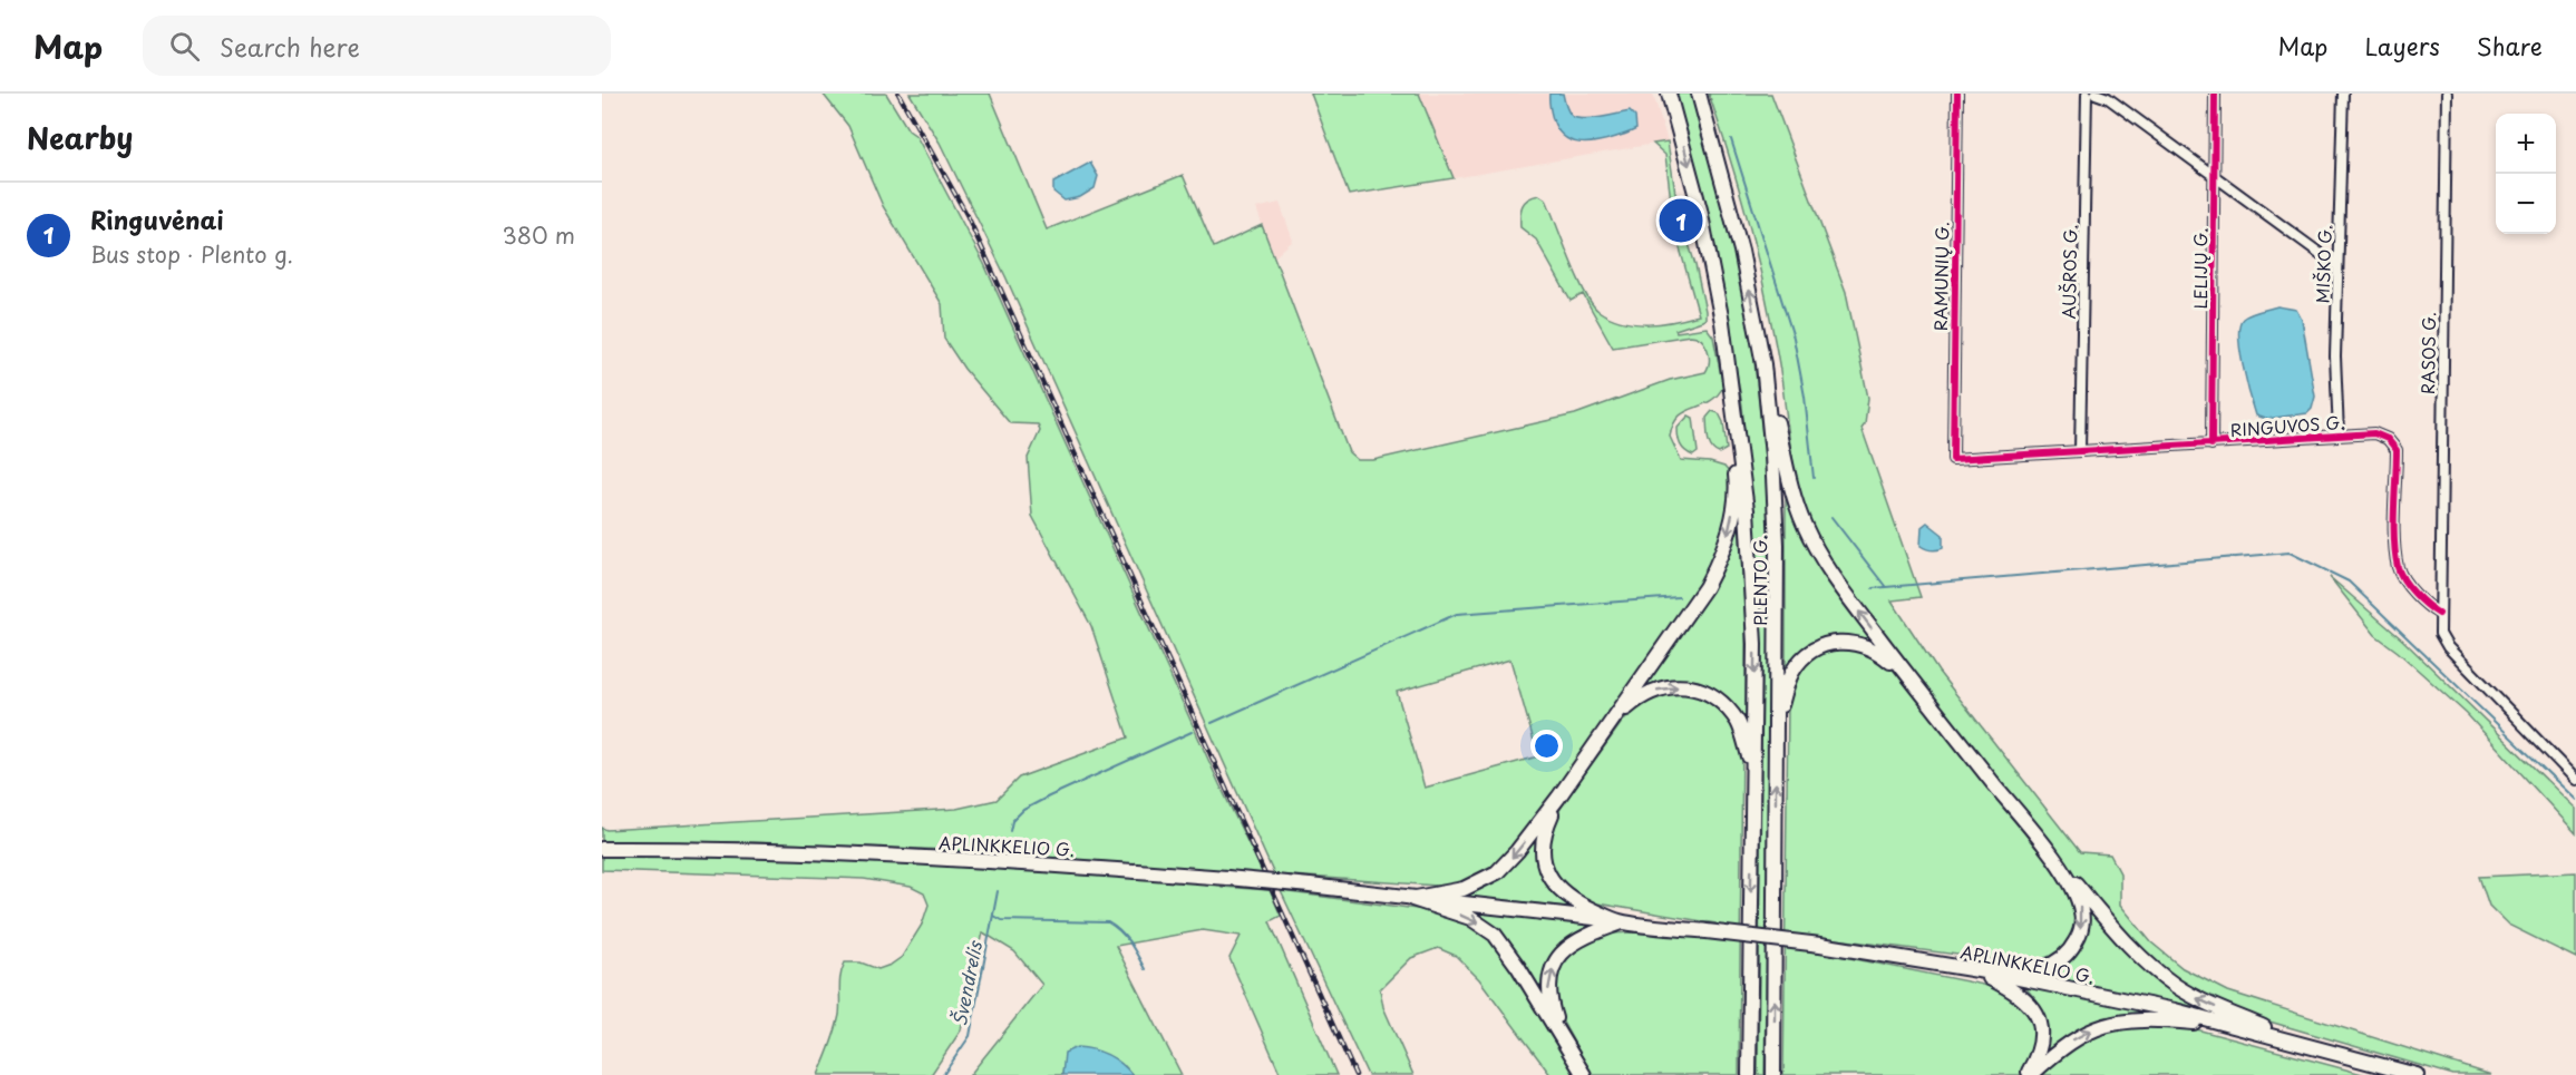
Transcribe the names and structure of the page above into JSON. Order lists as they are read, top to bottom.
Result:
{
  "streets": {
    "highway": ["PLENTO G.", "APLINKKELIO G."],
    "street": [
      "MIŠKO G.",
      "LELIJŲ G.",
      "AUŠROS G.",
      "RAMUNIŲ G.",
      "RASOS G.",
      "RINGUVOS G."
    ]
  },
  "crossings": [
    ["MIŠKO G.", "RINGUVOS G."],
    ["LELIJŲ G.", "RINGUVOS G."],
    ["AUŠROS G.", "RINGUVOS G."],
    ["RAMUNIŲ G.", "RINGUVOS G."],
    ["RASOS G.", "RINGUVOS G."]
  ],
  "water": ["Švendrelis"],
  "page": {
    "header": "Map",
    "search": "Search here",
    "nav": ["Map", "Layers", "Share"],
    "heading": "Nearby",
    "map_buttons": ["+", "−"],
    "list": [
      {
        "mark": "1",
        "name": "Ringuvėnai",
        "note": "Bus stop · Plento g.",
        "value": "380 m"
      }
    ],
    "pins": "1"
  }
}
